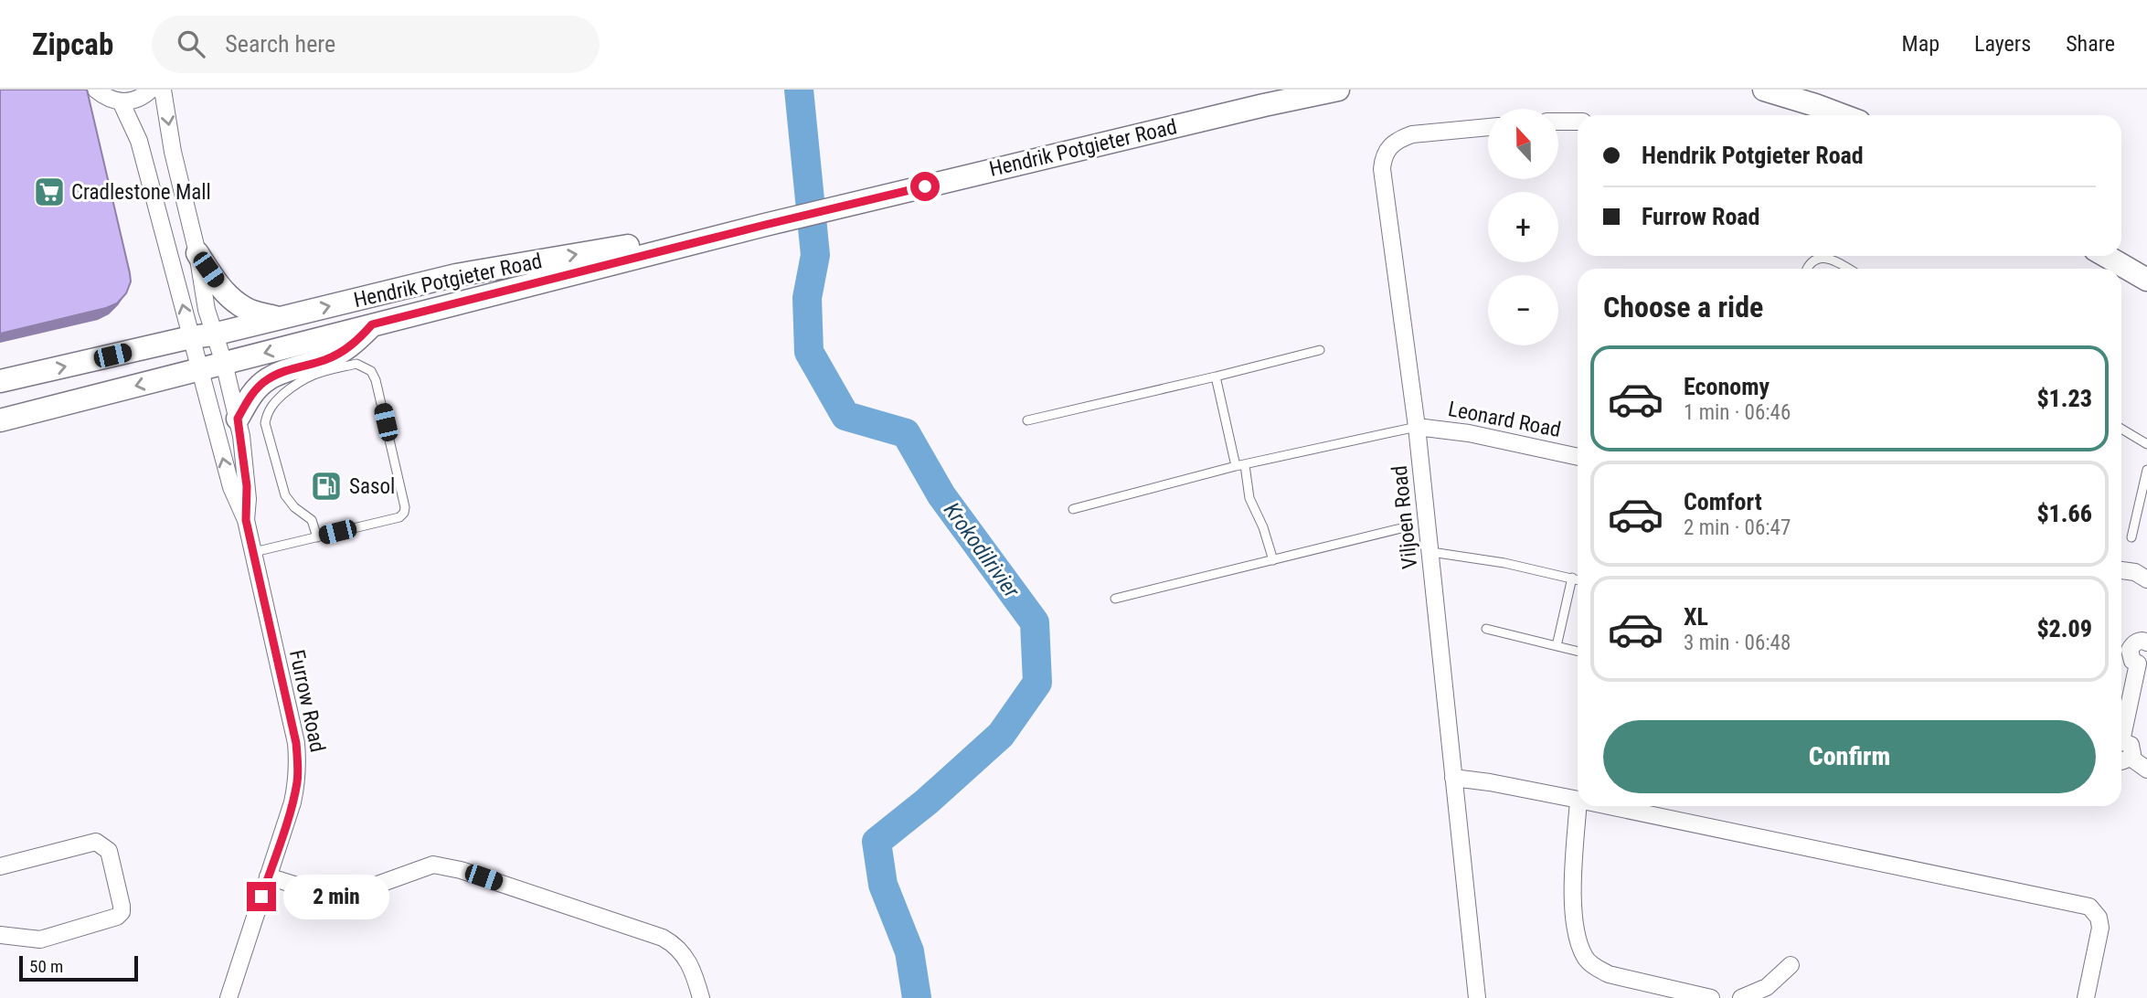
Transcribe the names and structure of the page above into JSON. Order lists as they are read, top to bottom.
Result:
{
  "streets": {
    "main road": ["Hendrik Potgieter Road"],
    "street": ["Leonard Road", "Viljoen Road", "Furrow Road"]
  },
  "crossings": [
    ["Hendrik Potgieter Road", "Furrow Road"],
    ["Leonard Road", "Viljoen Road"]
  ],
  "water": ["Krokodilrivier"],
  "places": {
    "supermarket": ["Cradlestone Mall"],
    "fuel station": ["Sasol"]
  },
  "scale_bar": "50 m",
  "north": "top",
  "page": {
    "header": "Zipcab",
    "search": "Search here",
    "nav": ["Map", "Layers", "Share"],
    "map_buttons": ["+", "−"],
    "banner": ["Hendrik Potgieter Road", "Furrow Road"],
    "heading": "Choose a ride",
    "list": [
      {
        "name": "Economy",
        "note": "1 min · 06:46",
        "value": "$1.23"
      },
      {
        "name": "Comfort",
        "note": "2 min · 06:47",
        "value": "$1.66"
      },
      {
        "name": "XL",
        "note": "3 min · 06:48",
        "value": "$2.09"
      }
    ],
    "buttons": "Confirm",
    "bubble": "2 min",
    "scale": "50 m"
  }
}
